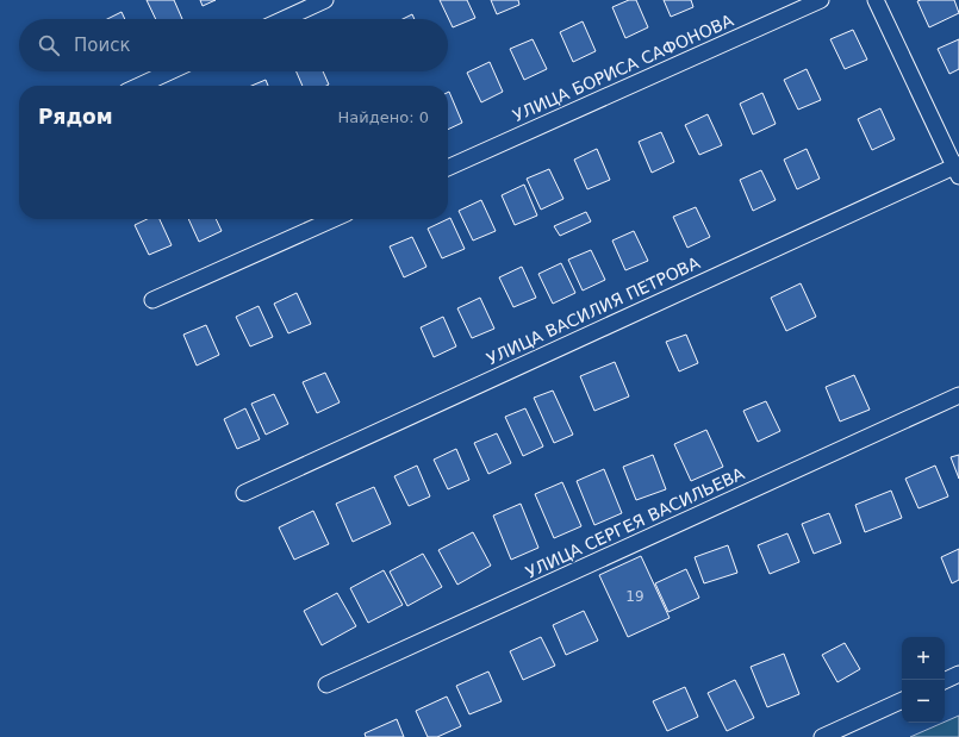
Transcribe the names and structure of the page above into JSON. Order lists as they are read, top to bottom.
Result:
{
  "streets": {
    "street": ["УЛИЦА БОРИСА САФОНОВА", "УЛИЦА ВАСИЛИЯ ПЕТРОВА", "УЛИЦА СЕРГЕЯ ВАСИЛЬЕВА"]
  },
  "house_numbers": ["19"],
  "page": {
    "search": "Поиск",
    "heading": ["Рядом", "Найдено: 0"],
    "map_buttons": ["+", "−"]
  }
}
